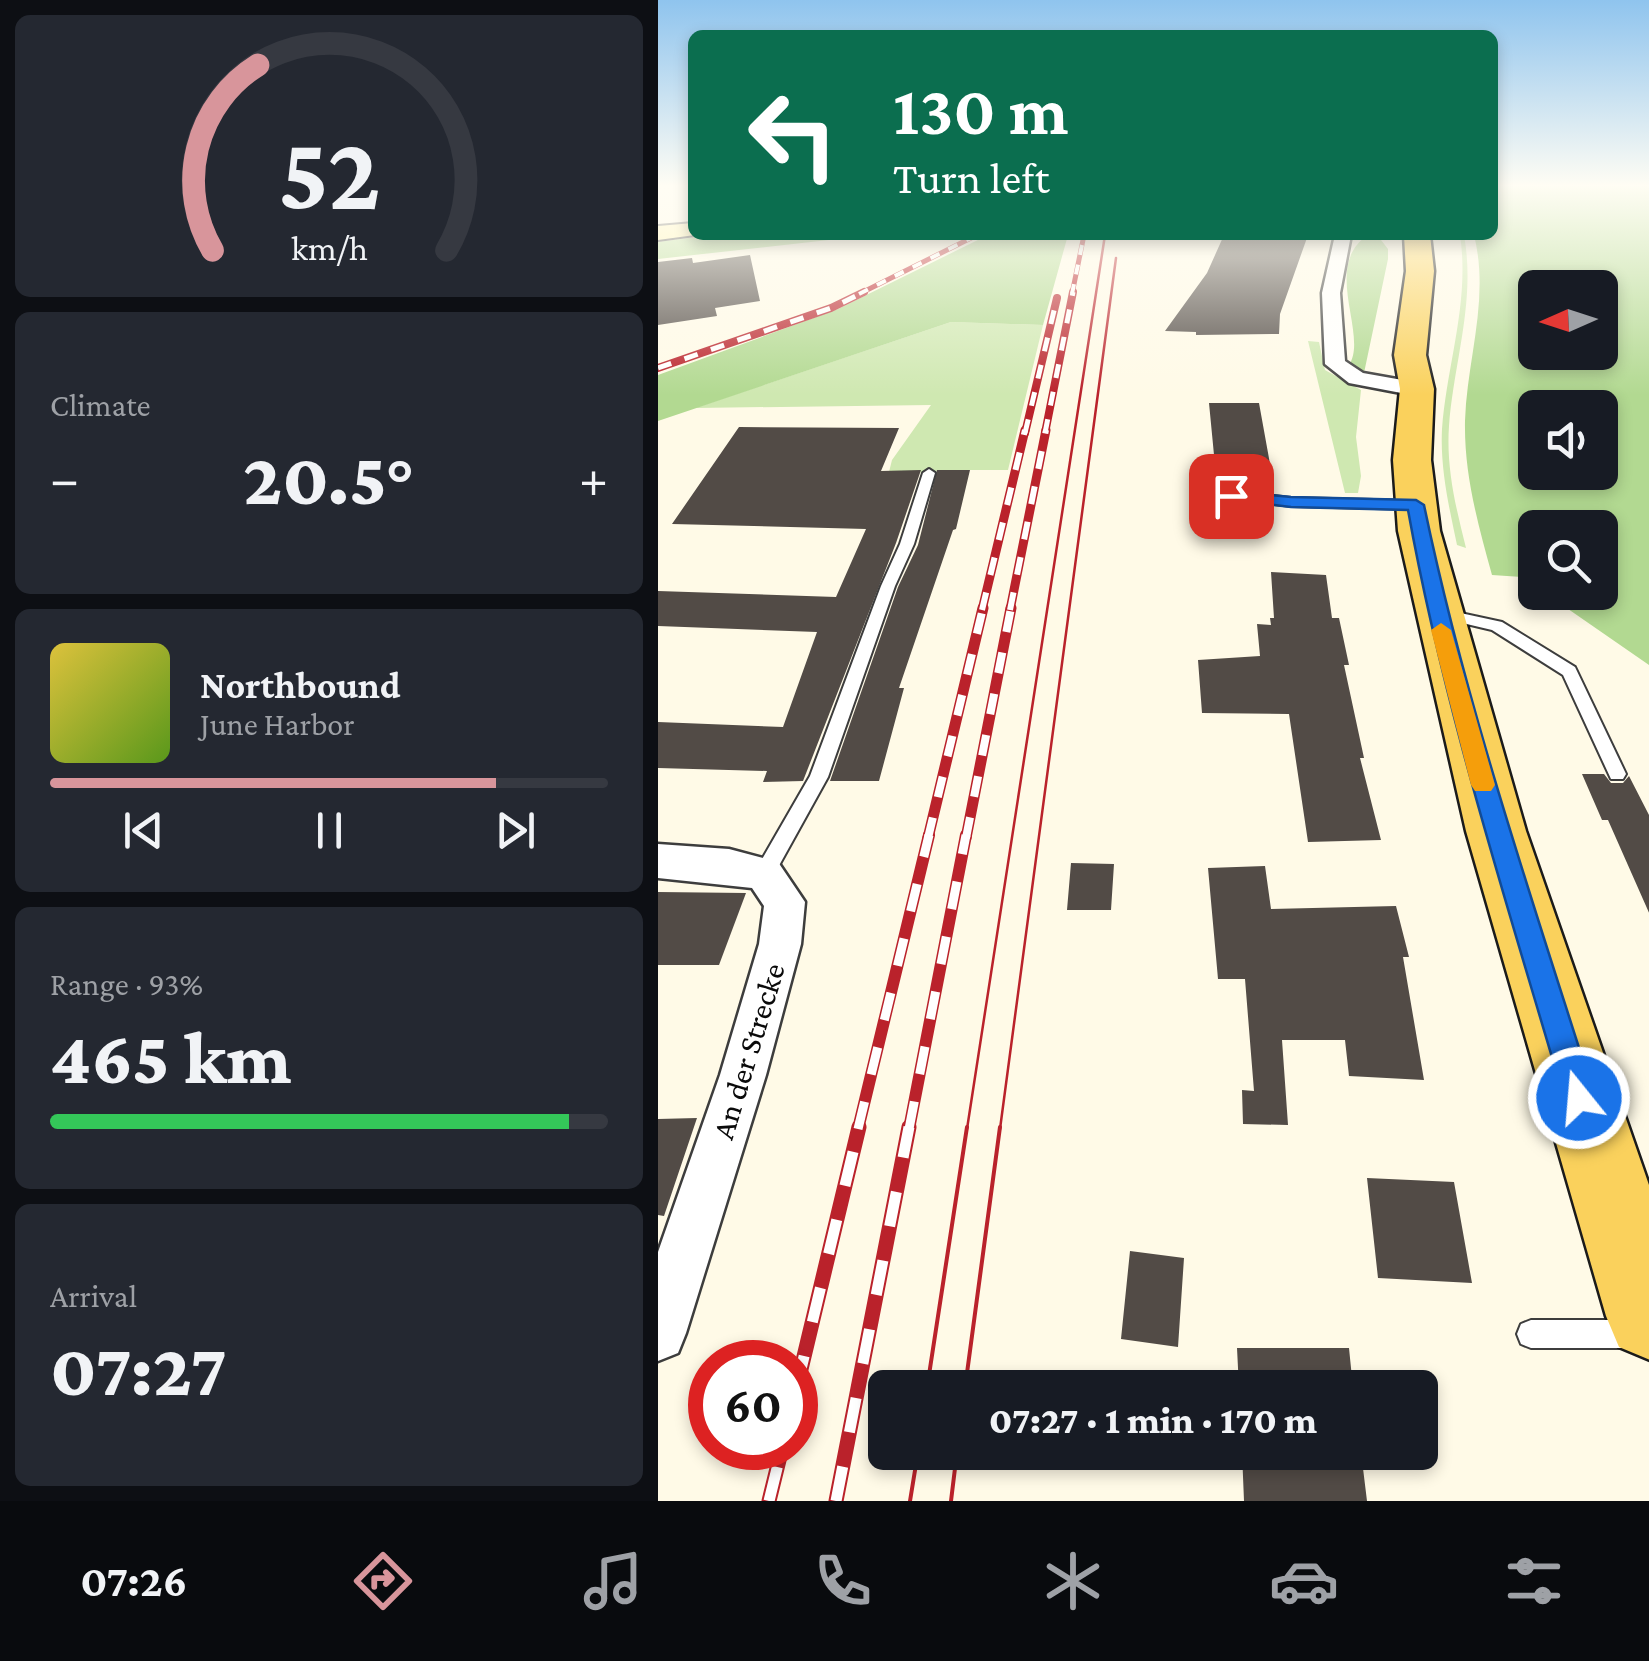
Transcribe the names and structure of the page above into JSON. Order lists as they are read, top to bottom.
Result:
{
  "streets": {
    "street": ["An der Strecke"]
  },
  "north": "left",
  "page": {
    "turn": ["130 m", "Turn left"],
    "tile": [
      "Climate",
      ["Range · 93%", "465 km"],
      ["Arrival", "07:27"]
    ],
    "heat": ["−", "20.5°", "+"],
    "song": ["Northbound", "June Harbor"],
    "limit": "60",
    "trip": "07:27 · 1 min · 170 m",
    "tabs": "07:26",
    "gauge": ["52", "km/h"]
  }
}
